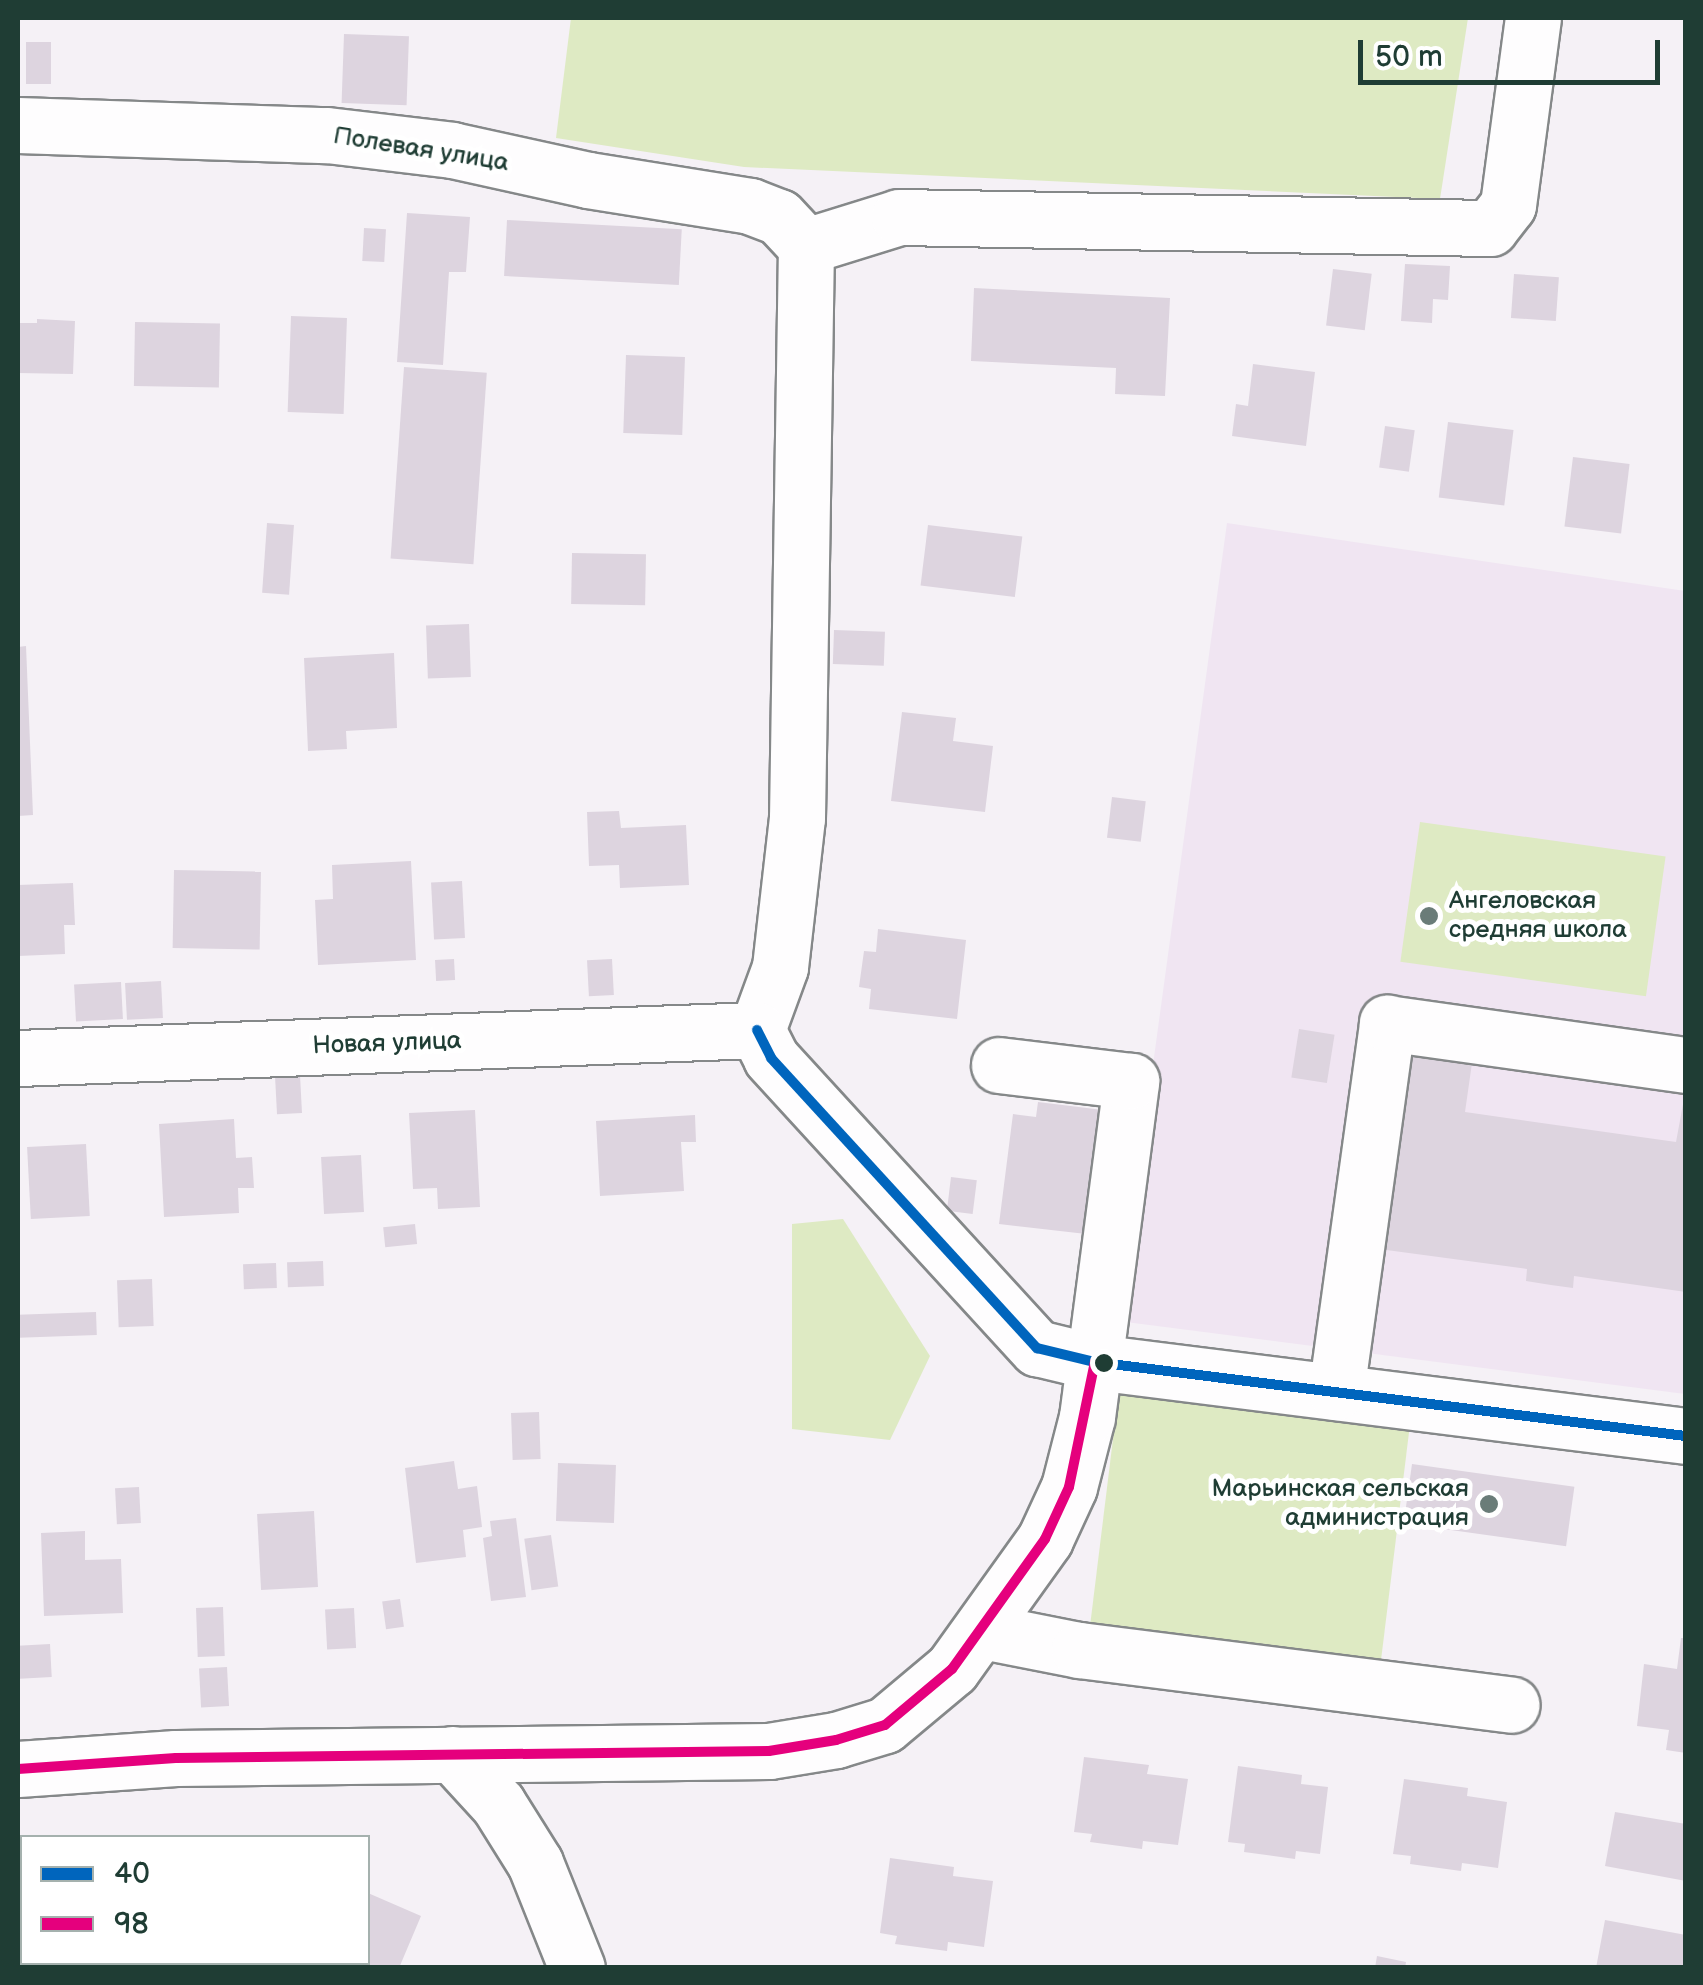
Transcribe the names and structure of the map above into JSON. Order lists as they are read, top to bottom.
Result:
{
  "streets": {
    "street": ["Полевая улица", "Новая улица"]
  },
  "places": ["Ангеловская средняя школа", "Марьинская сельская администрация"],
  "lines": ["transit line 40", "transit line 98"],
  "legend": ["40", "98"],
  "scale_bar": "50 m"
}
